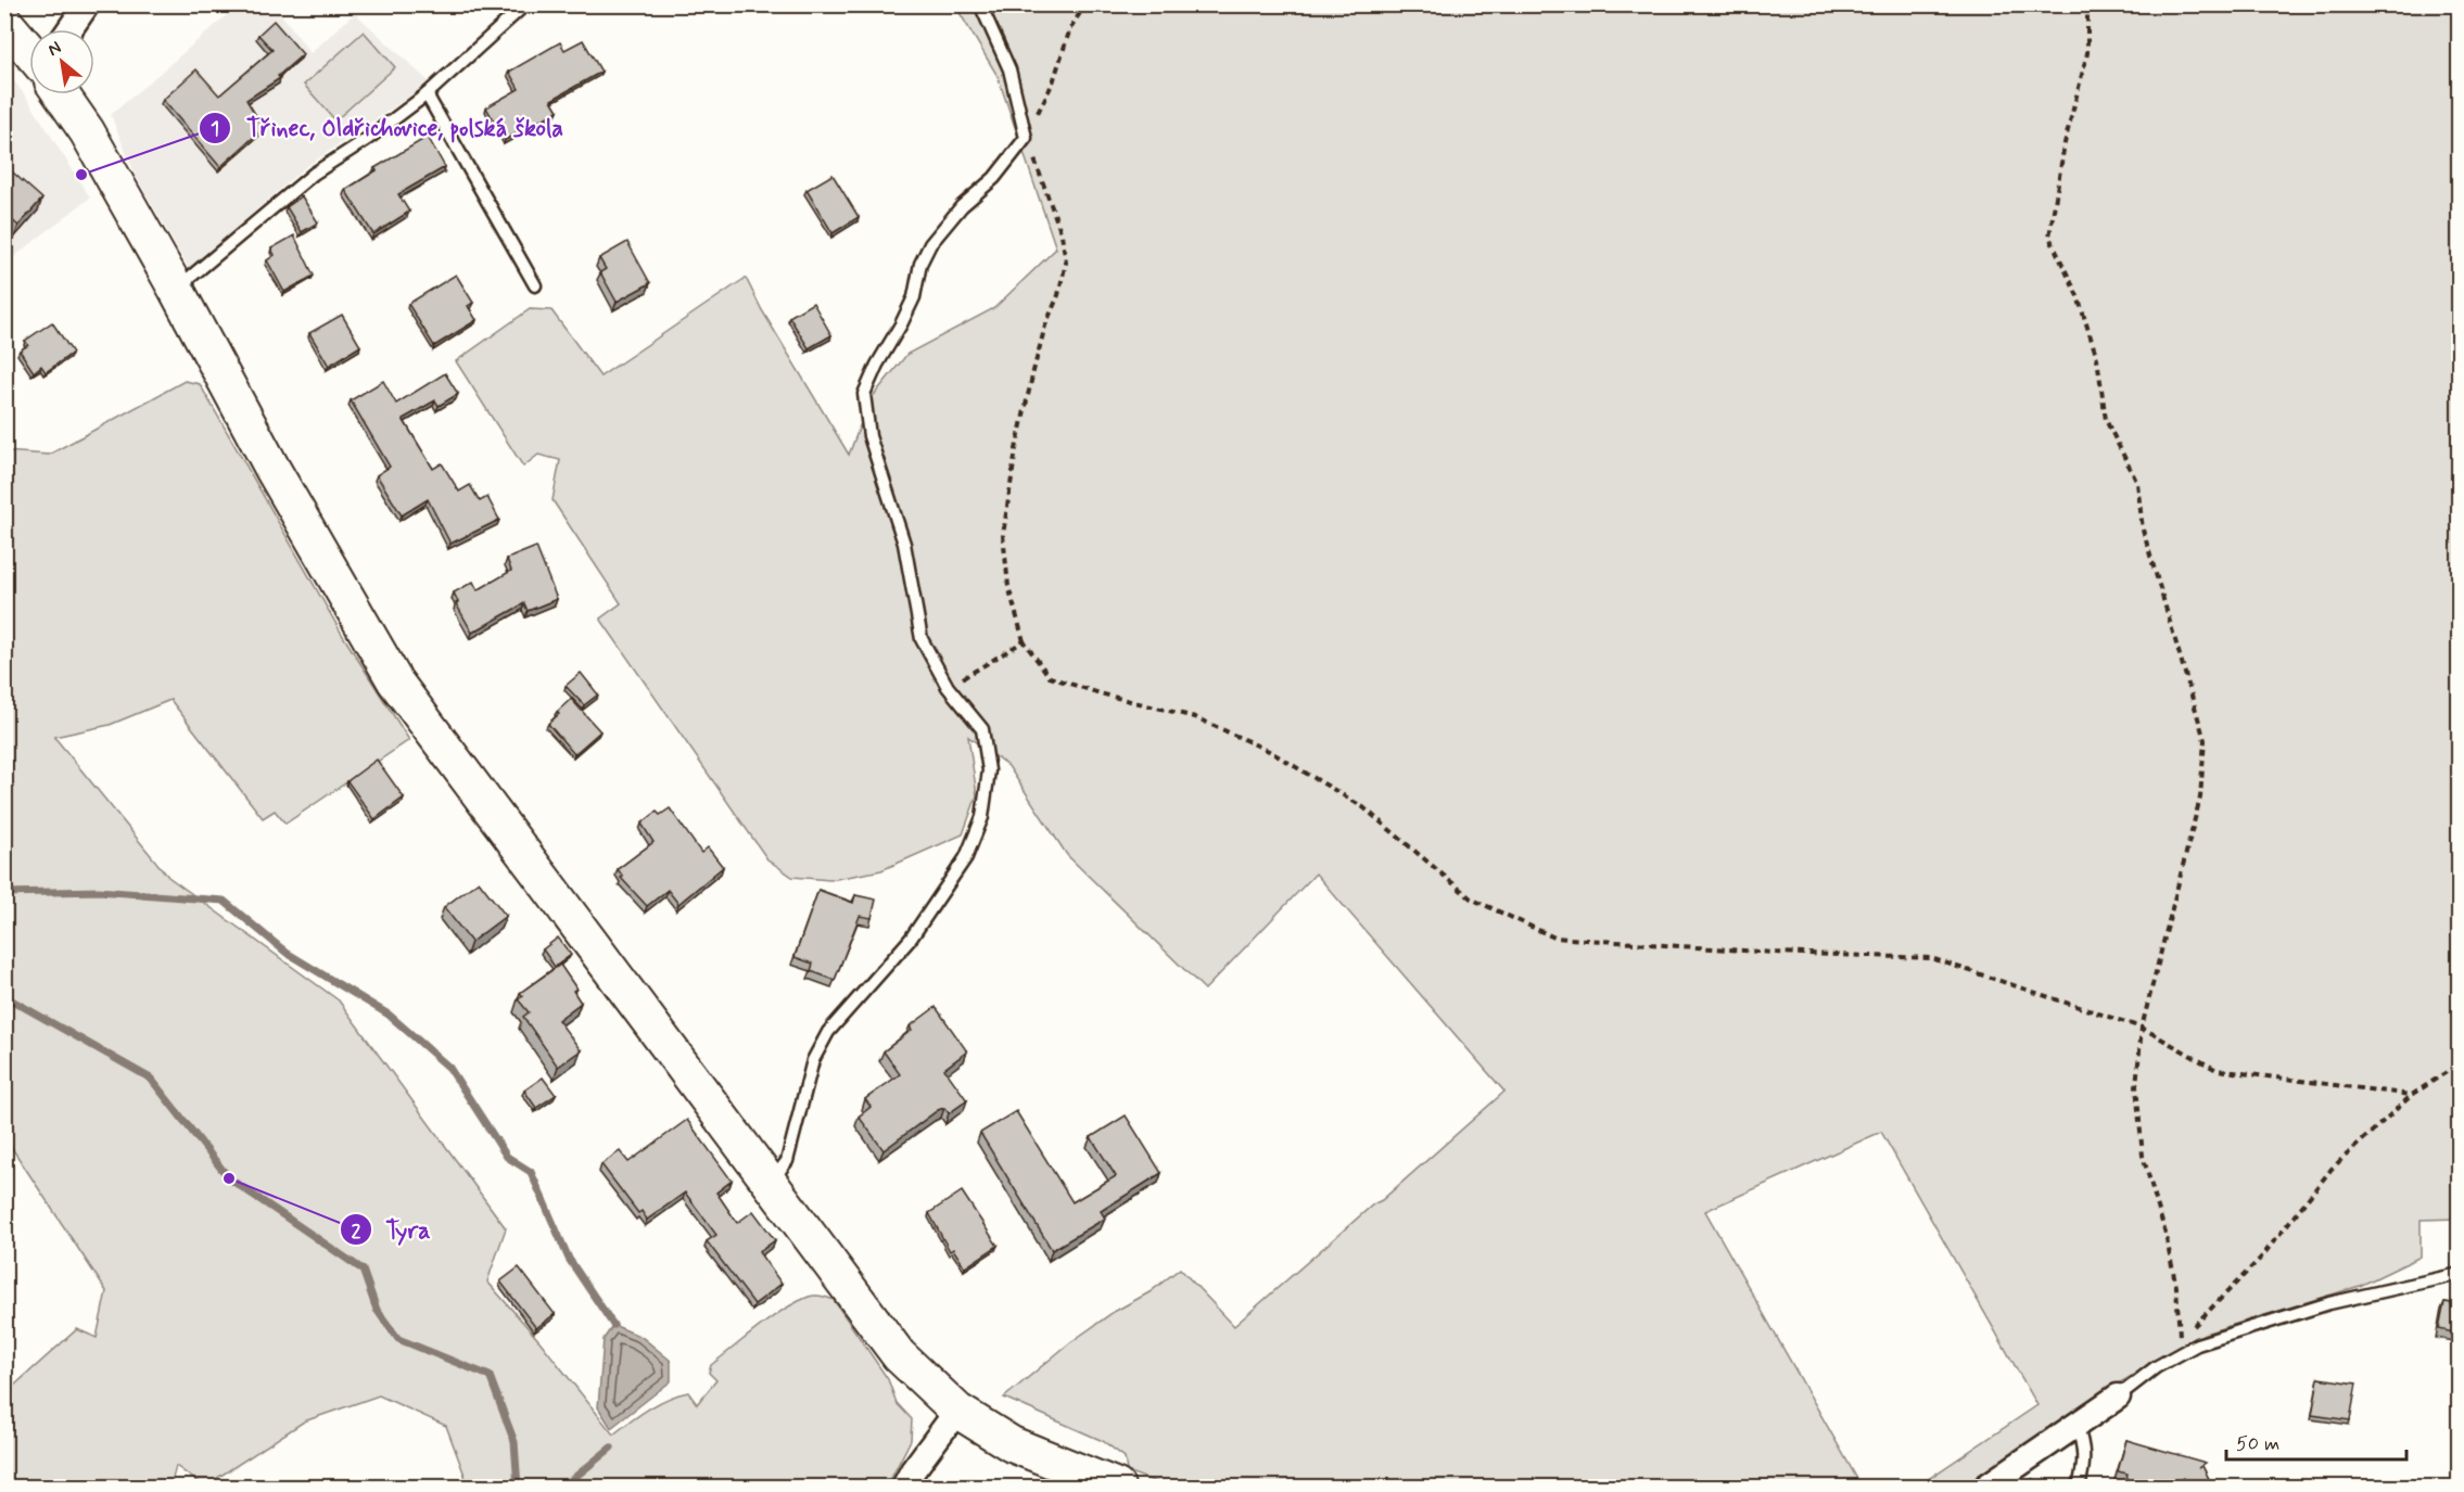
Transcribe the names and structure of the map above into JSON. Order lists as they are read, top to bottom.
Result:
{
  "places": ["Třinec, Oldřichovice, polská škola", "Tyra"],
  "scale_bar": "50 m",
  "north": "top left"
}
